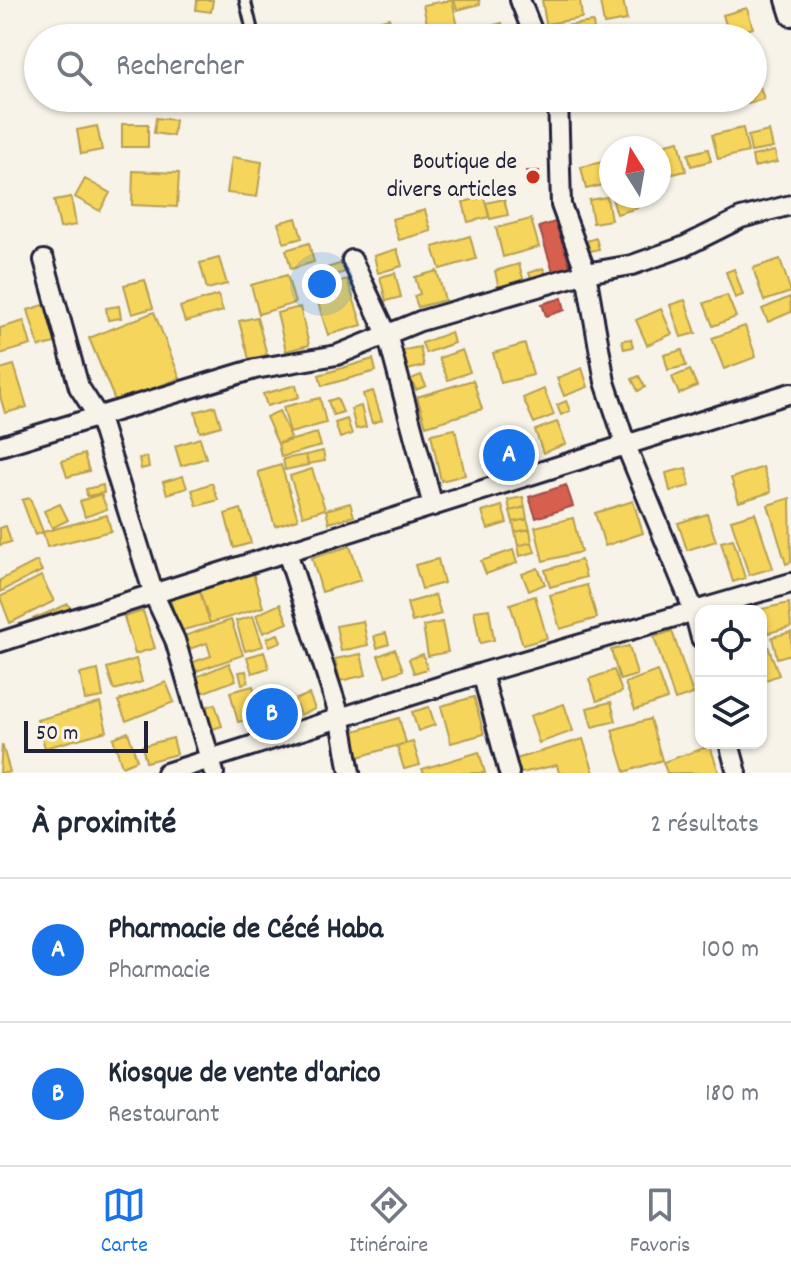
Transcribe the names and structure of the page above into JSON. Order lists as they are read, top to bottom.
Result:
{
  "places": ["Boutique de divers articles"],
  "scale_bar": "50 m",
  "north": "top",
  "page": {
    "search": "Rechercher",
    "pins": ["A", "B"],
    "scale": "50 m",
    "heading": ["À proximité", "2 résultats"],
    "list": [
      {
        "mark": "A",
        "name": "Pharmacie de Cécé Haba",
        "note": "Pharmacie",
        "value": "100 m"
      },
      {
        "mark": "B",
        "name": "Kiosque de vente d'arico",
        "note": "Restaurant",
        "value": "180 m"
      }
    ],
    "nav": ["Carte", "Itinéraire", "Favoris"]
  }
}
